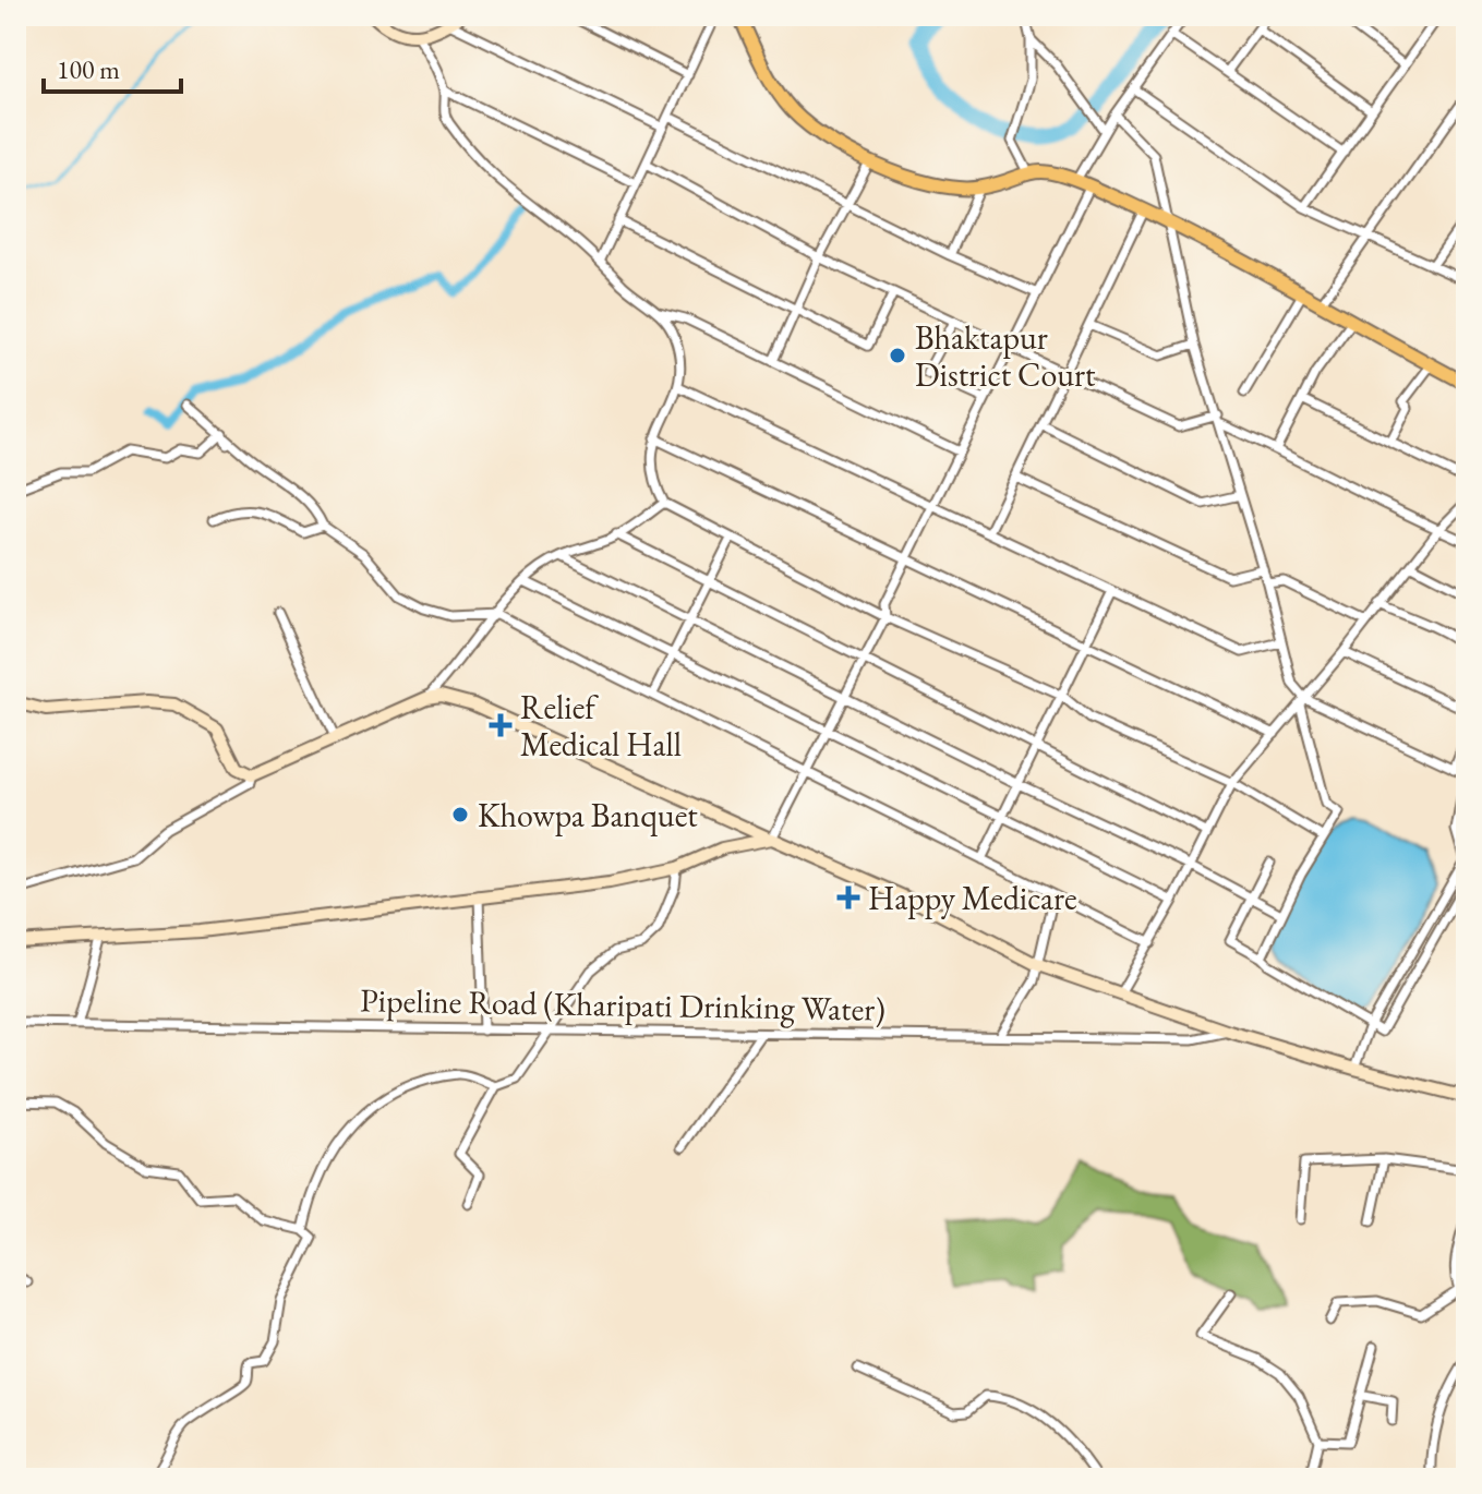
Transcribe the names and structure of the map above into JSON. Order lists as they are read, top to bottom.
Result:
{
  "streets": {
    "street": ["Pipeline Road (Kharipati Drinking Water)"]
  },
  "places": {
    "other": ["Bhaktapur District Court", "Khowpa Banquet"],
    "health": ["Relief Medical Hall", "Happy Medicare"]
  },
  "scale_bar": "100 m"
}
